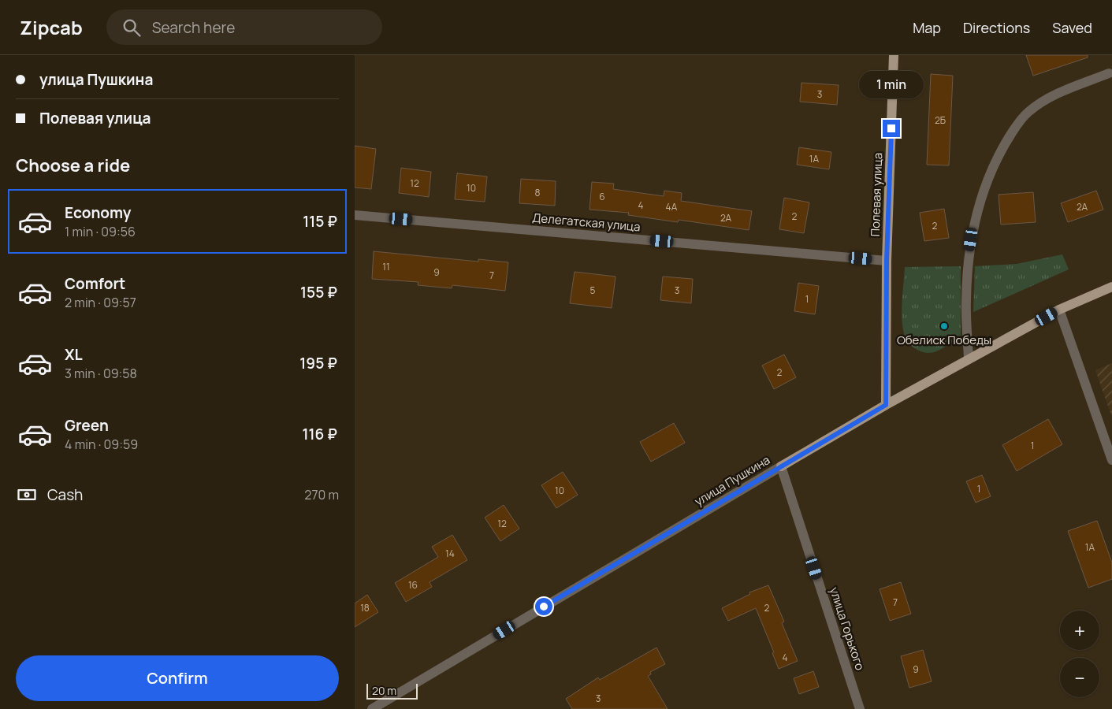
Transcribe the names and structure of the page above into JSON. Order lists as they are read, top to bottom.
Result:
{
  "streets": {
    "main road": ["Полевая улица", "улица Пушкина"],
    "street": ["Делегатская улица", "улица Горького"]
  },
  "crossings": [
    ["Полевая улица", "Делегатская улица"],
    ["Полевая улица", "улица Пушкина"],
    ["улица Пушкина", "улица Горького"]
  ],
  "places": ["Обелиск Победы"],
  "house_numbers": [
    "3",
    "2Б",
    "1А",
    "12",
    "10",
    "8",
    "6",
    "4",
    "4А",
    "2А",
    "2",
    "2А",
    "2",
    "11",
    "9",
    "7",
    "5",
    "3",
    "1",
    "2",
    "1",
    "1",
    "10",
    "12",
    "1А",
    "14",
    "16",
    "7",
    "18",
    "2",
    "4",
    "9",
    "3"
  ],
  "scale_bar": "20 m",
  "page": {
    "header": "Zipcab",
    "search": "Search here",
    "nav": ["Map", "Directions", "Saved"],
    "banner": ["улица Пушкина", "Полевая улица"],
    "bubble": "1 min",
    "heading": "Choose a ride",
    "list": [
      {
        "name": "Economy",
        "note": "1 min · 09:56",
        "value": "115 ₽"
      },
      {
        "name": "Comfort",
        "note": "2 min · 09:57",
        "value": "155 ₽"
      },
      {
        "name": "XL",
        "note": "3 min · 09:58",
        "value": "195 ₽"
      },
      {
        "name": "Green",
        "note": "4 min · 09:59",
        "value": "116 ₽"
      }
    ],
    "pay": ["Cash", "270 m"],
    "map_buttons": ["+", "−"],
    "buttons": "Confirm",
    "scale": "20 m"
  }
}
